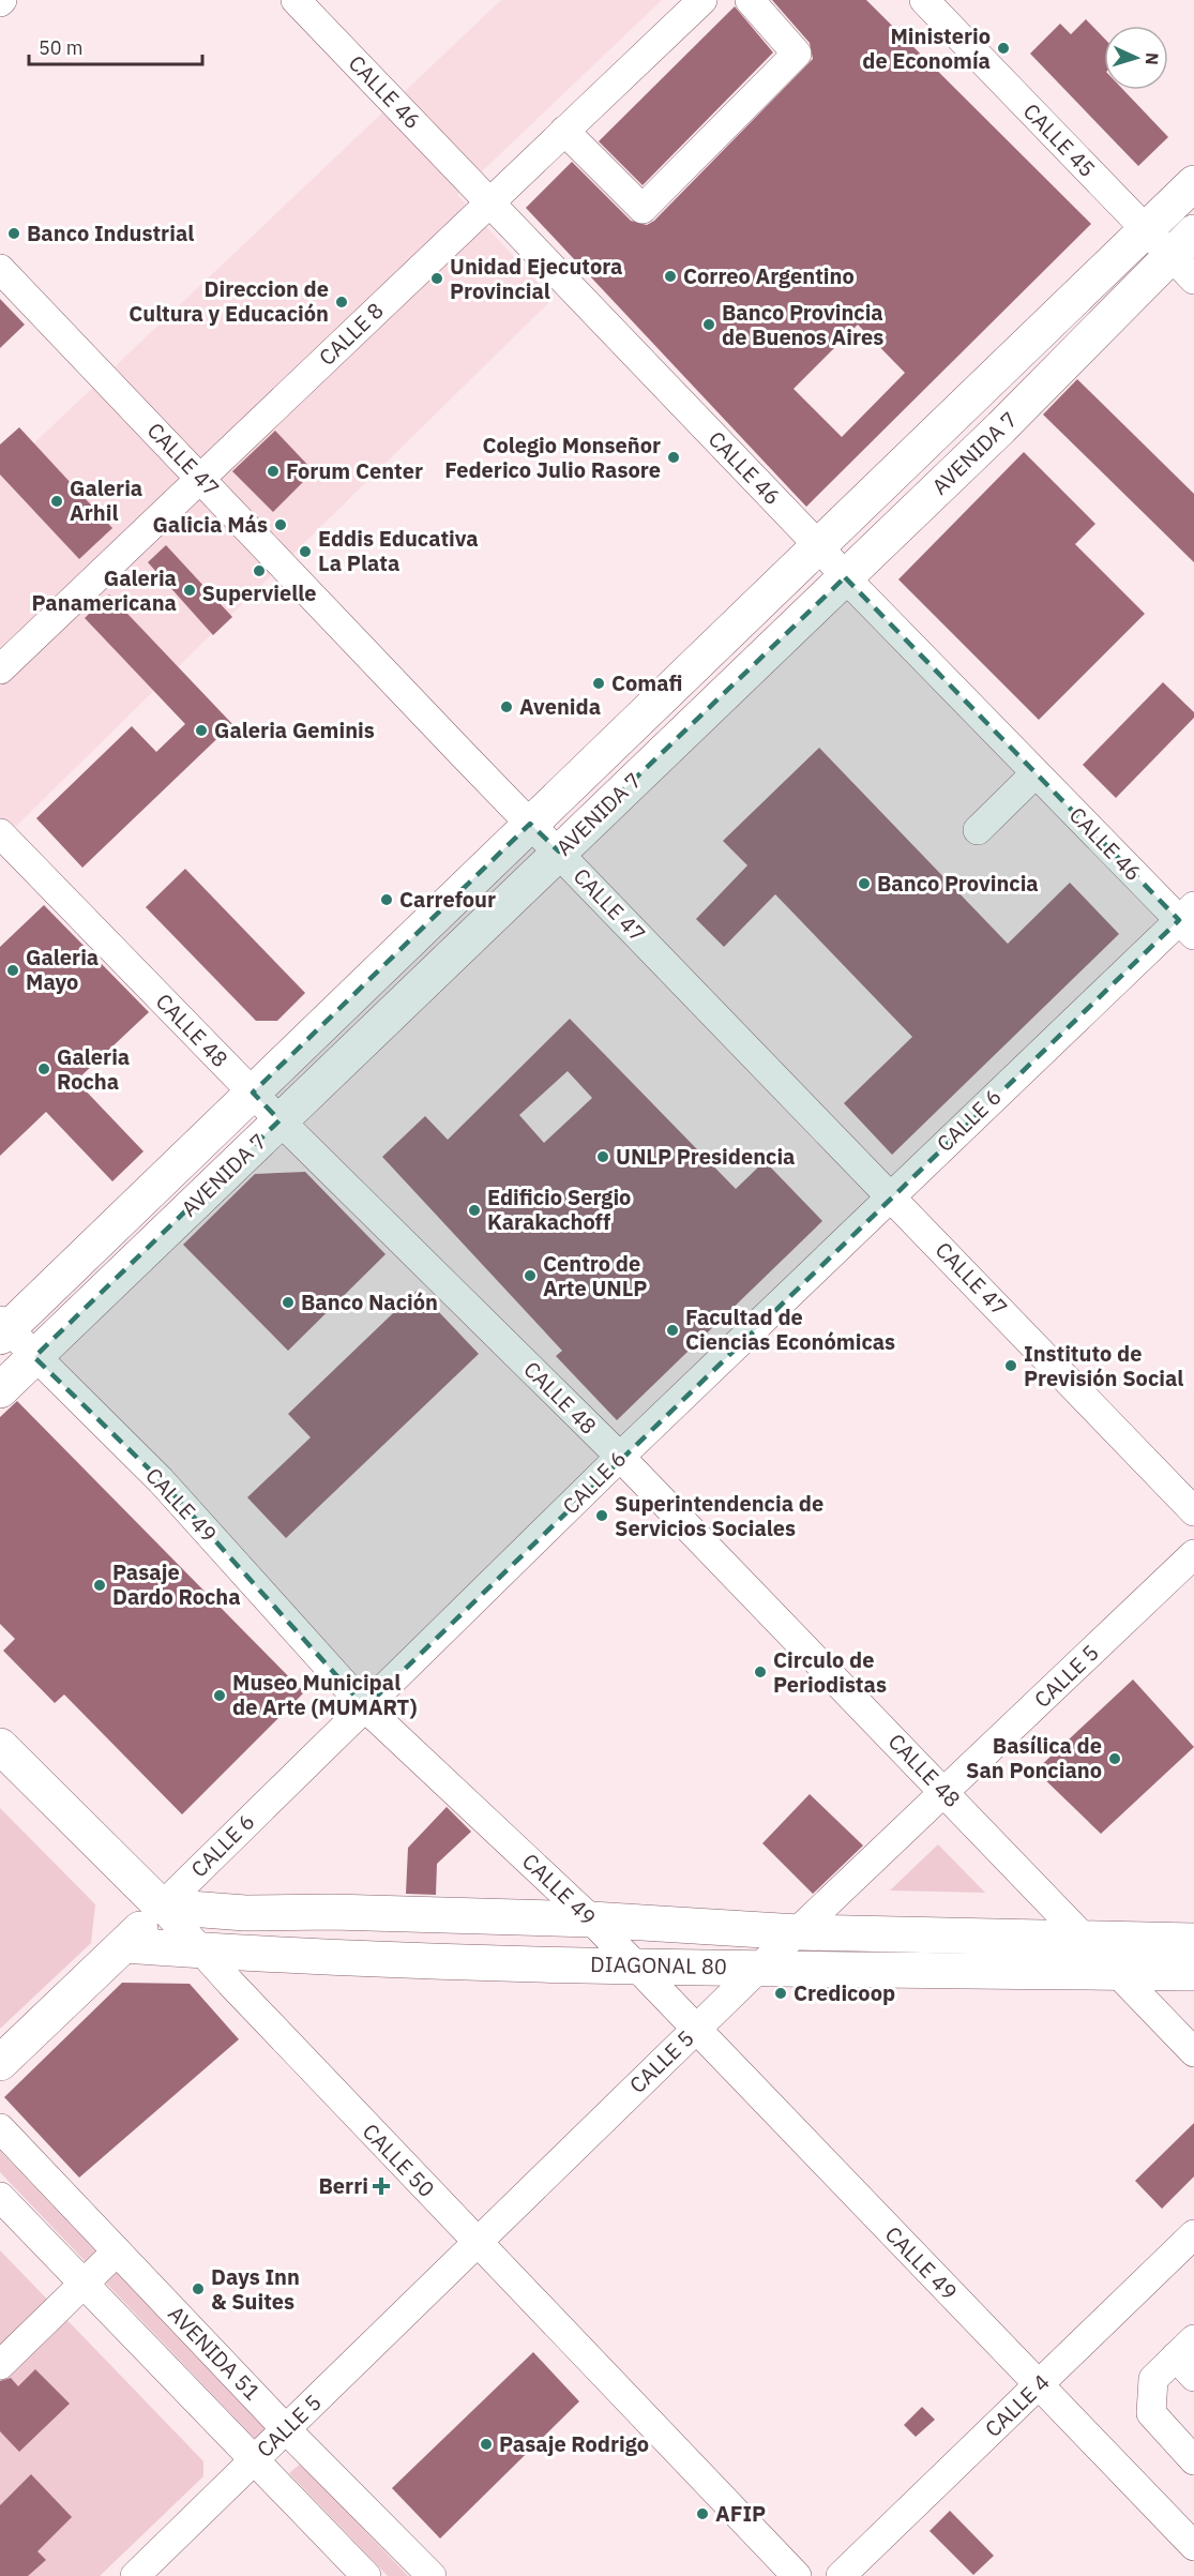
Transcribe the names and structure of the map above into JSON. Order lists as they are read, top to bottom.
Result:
{
  "streets": {
    "main road": [
      "AVENIDA 7",
      "CALLE 6",
      "DIAGONAL 80",
      "CALLE 50"
    ],
    "street": [
      "CALLE 46",
      "CALLE 45",
      "CALLE 8",
      "CALLE 47",
      "CALLE 48",
      "CALLE 49",
      "CALLE 5",
      "AVENIDA 51",
      "CALLE 4"
    ]
  },
  "crossings": [
    ["CALLE 46", "CALLE 8"],
    ["CALLE 46", "AVENIDA 7"],
    ["CALLE 46", "CALLE 6"],
    ["CALLE 45", "AVENIDA 7"],
    ["CALLE 8", "CALLE 47"],
    ["AVENIDA 7", "CALLE 47"],
    ["AVENIDA 7", "CALLE 48"],
    ["AVENIDA 7", "CALLE 49"],
    ["CALLE 47", "CALLE 6"],
    ["CALLE 48", "CALLE 6"],
    ["CALLE 48", "CALLE 5"],
    ["CALLE 48", "DIAGONAL 80"],
    ["CALLE 6", "CALLE 49"],
    ["CALLE 6", "DIAGONAL 80"],
    ["CALLE 6", "CALLE 50"],
    ["CALLE 49", "CALLE 5"],
    ["CALLE 49", "DIAGONAL 80"],
    ["CALLE 49", "CALLE 4"],
    ["CALLE 5", "DIAGONAL 80"],
    ["CALLE 5", "CALLE 50"],
    ["CALLE 5", "AVENIDA 51"],
    ["DIAGONAL 80", "CALLE 50"]
  ],
  "places": {
    "other": [
      "Ministerio de Economía",
      "Banco Industrial",
      "Correo Argentino",
      "Unidad Ejecutora Provincial",
      "Direccion de Cultura y Educación",
      "Banco Provincia de Buenos Aires",
      "Colegio Monseñor Federico Julio Rasore",
      "Forum Center",
      "Galeria Arhil",
      "Galicia Más",
      "Eddis Educativa La Plata",
      "Supervielle",
      "Galeria Panamericana",
      "Comafi",
      "Avenida",
      "Galeria Geminis",
      "Banco Provincia",
      "Carrefour",
      "Galeria Mayo",
      "Galeria Rocha",
      "UNLP Presidencia",
      "Edificio Sergio Karakachoff",
      "Centro de Arte UNLP",
      "Banco Nación",
      "Facultad de Ciencias Económicas",
      "Instituto de Previsión Social",
      "Superintendencia de Servicios Sociales",
      "Pasaje Dardo Rocha",
      "Circulo de Periodistas",
      "Museo Municipal de Arte (MUMART)",
      "Basílica de San Ponciano",
      "Credicoop",
      "Days Inn & Suites",
      "Pasaje Rodrigo",
      "AFIP"
    ],
    "health": ["Berri"]
  },
  "scale_bar": "50 m",
  "north": "right"
}
